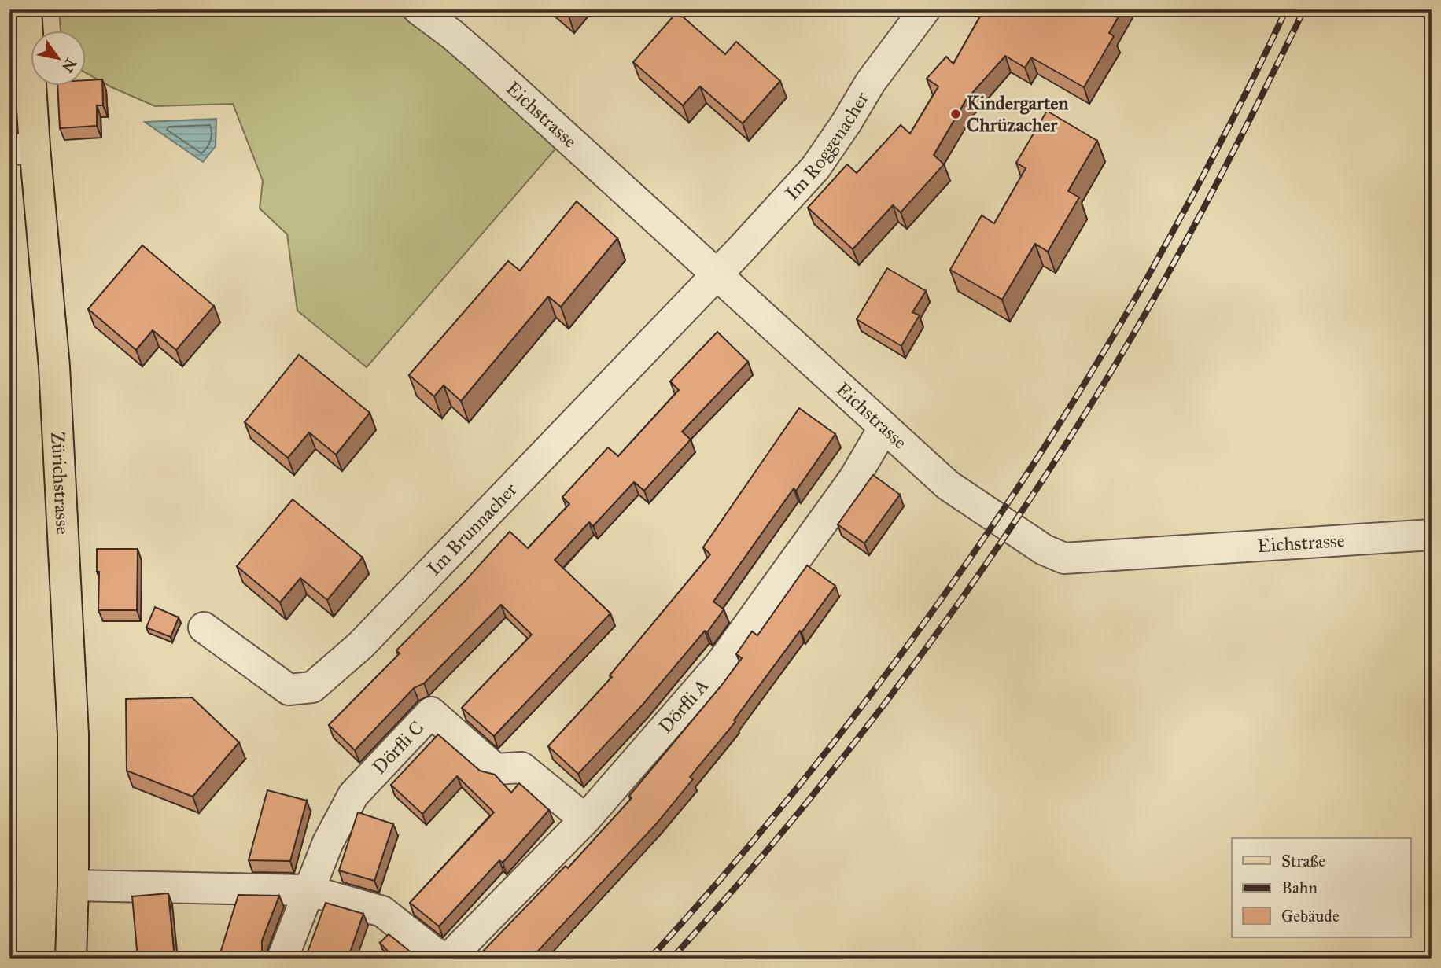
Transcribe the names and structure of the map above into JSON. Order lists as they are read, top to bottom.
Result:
{
  "streets": {
    "main road": ["Zürichstrasse"],
    "street": [
      "Eichstrasse",
      "Im Roggenacher",
      "Im Brunnacher",
      "Dörfli A",
      "Dörfli C"
    ]
  },
  "crossings": [
    ["Eichstrasse", "Im Roggenacher"],
    ["Eichstrasse", "Im Brunnacher"],
    ["Eichstrasse", "Dörfli A"],
    ["Im Roggenacher", "Im Brunnacher"],
    ["Dörfli A", "Dörfli C"]
  ],
  "places": ["Kindergarten Chrüzacher"],
  "legend": ["Straße", "Bahn", "Gebäude"],
  "north": "bottom right"
}
